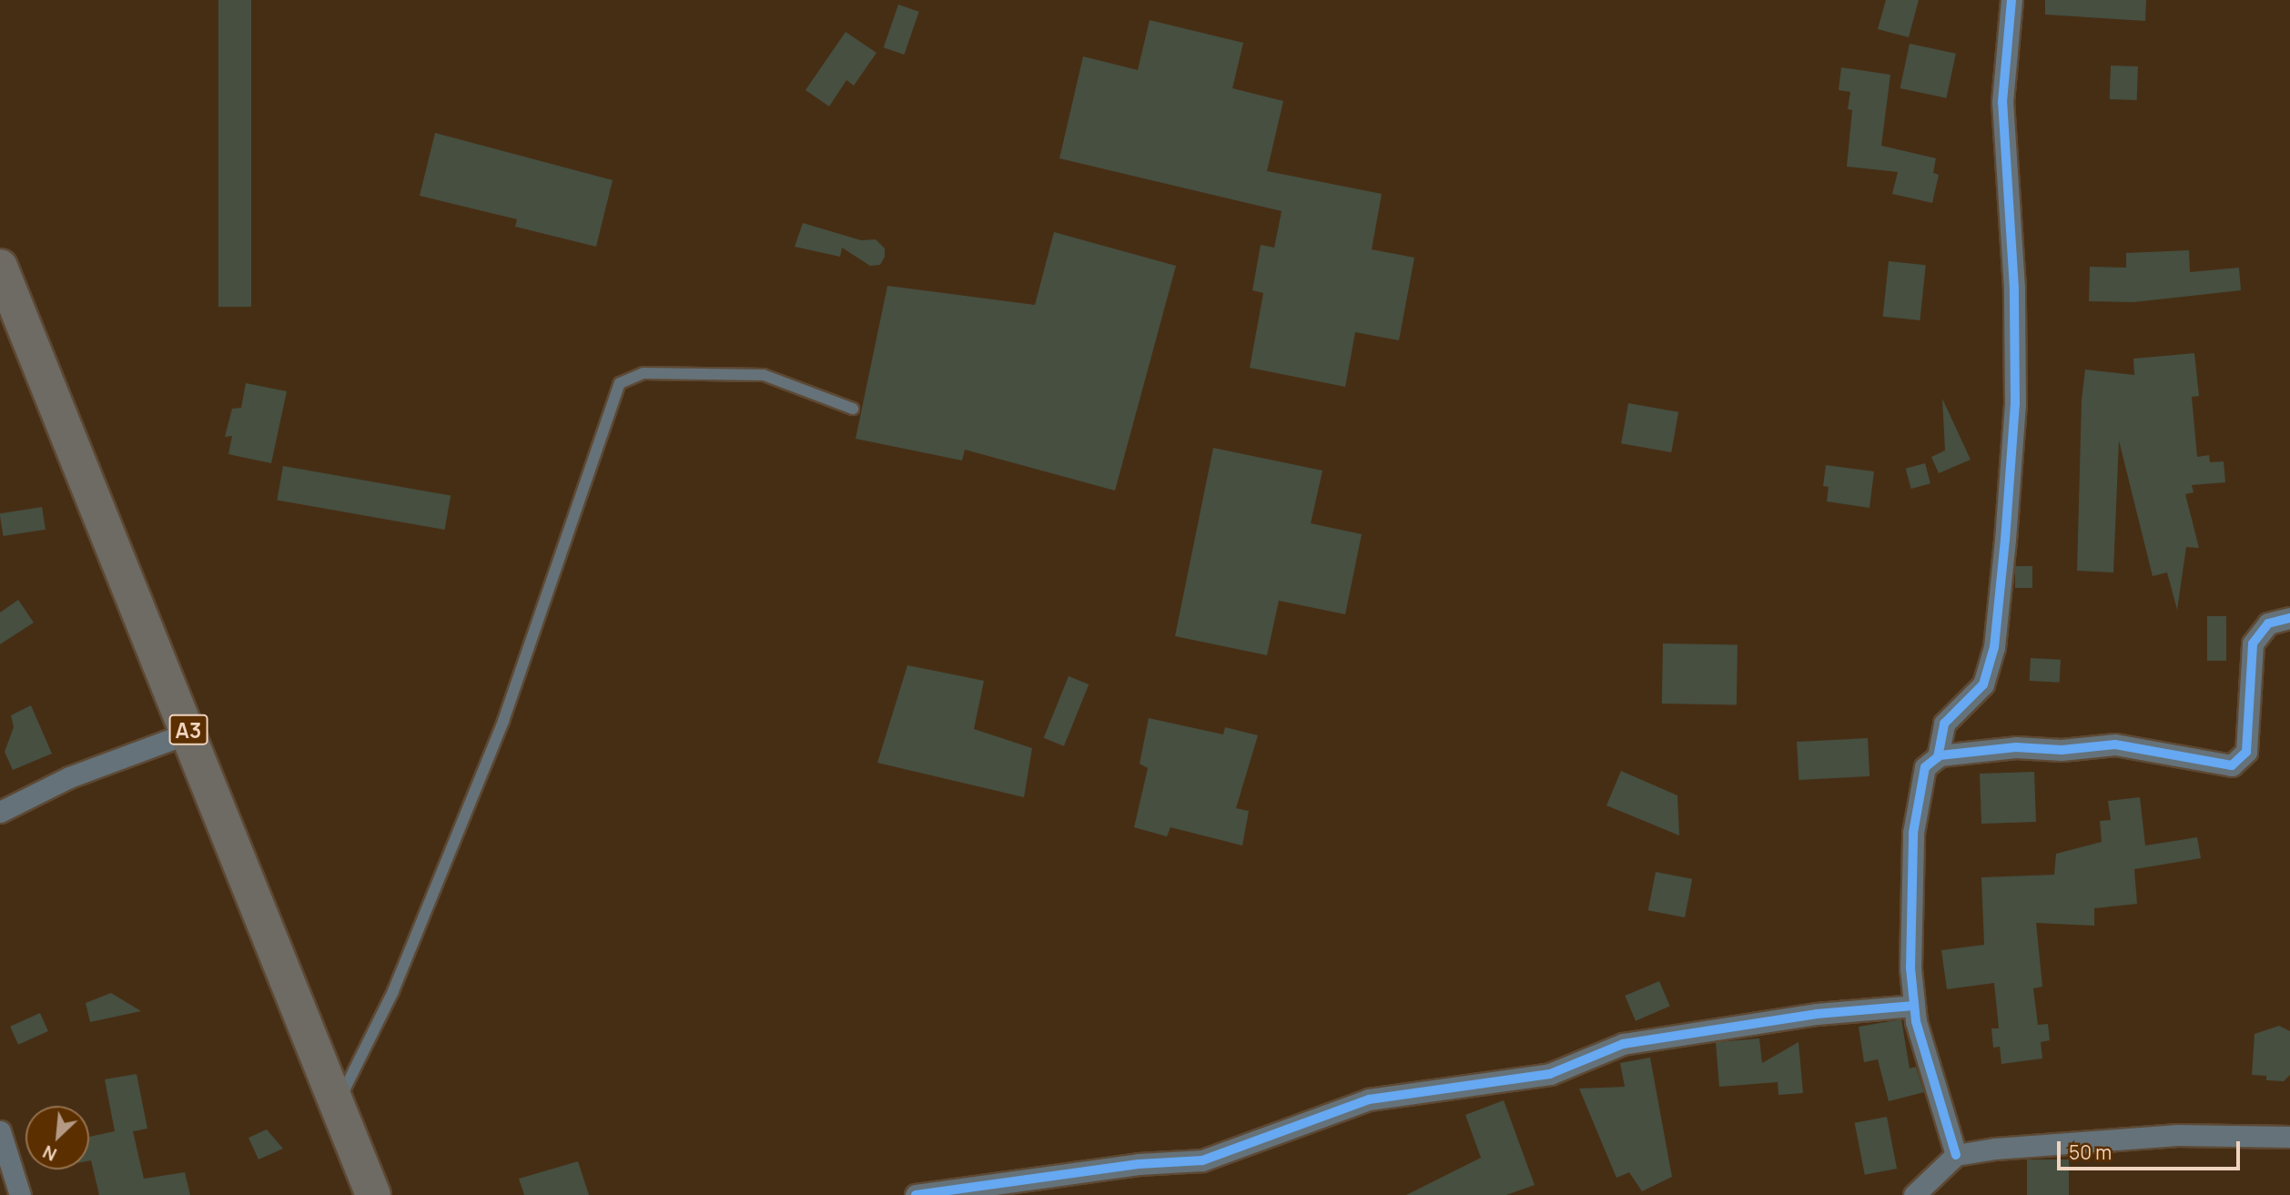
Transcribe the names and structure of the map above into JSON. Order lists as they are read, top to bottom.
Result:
{
  "streets": {
    "highway": ["A3"]
  },
  "scale_bar": "50 m",
  "north": "bottom left"
}
